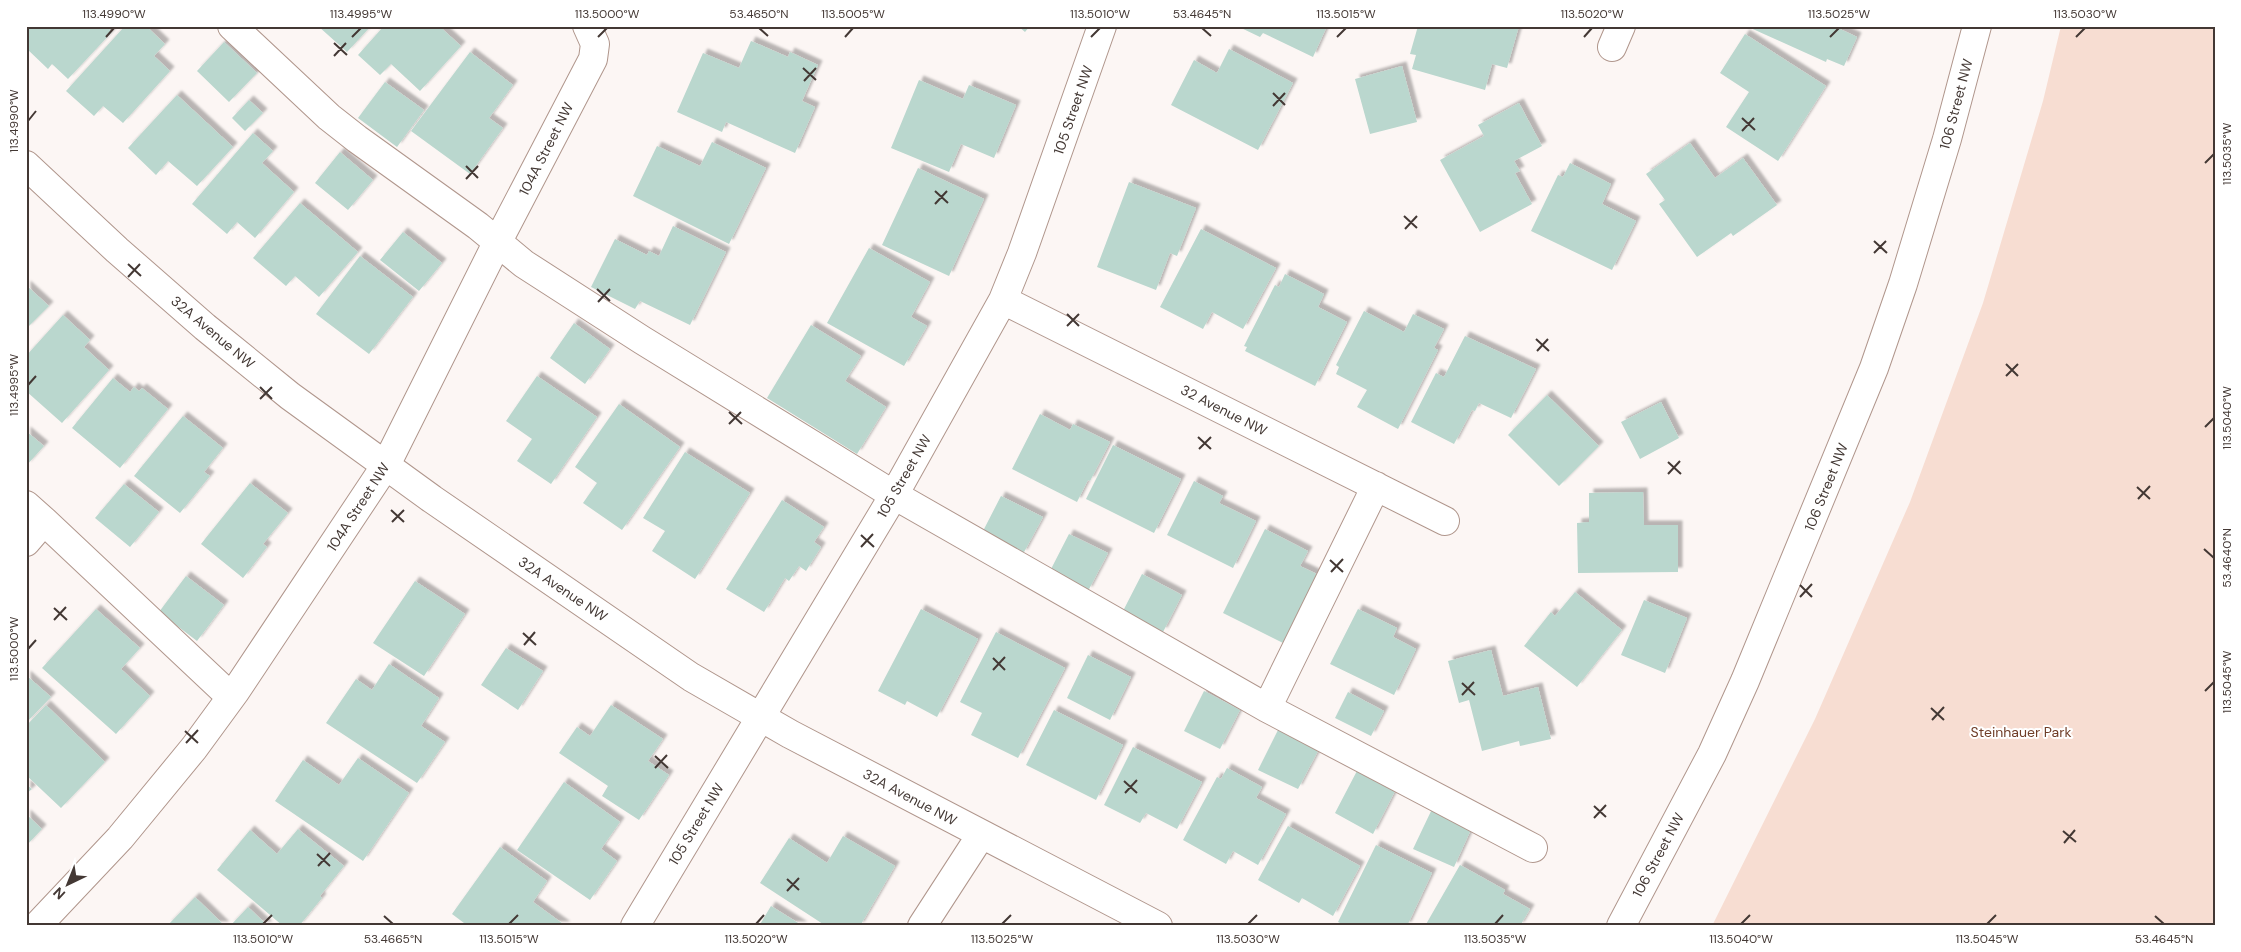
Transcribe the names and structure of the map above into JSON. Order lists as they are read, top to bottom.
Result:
{
  "streets": {
    "street": [
      "106 Street NW",
      "105 Street NW",
      "104A Street NW",
      "32A Avenue NW",
      "32 Avenue NW"
    ]
  },
  "crossings": [
    ["105 Street NW", "32A Avenue NW"],
    ["105 Street NW", "32 Avenue NW"],
    ["104A Street NW", "32A Avenue NW"]
  ],
  "parks": ["Steinhauer Park"],
  "north": "bottom left",
  "coordinates": [
    "113.4990°W",
    "113.4995°W",
    "113.5000°W",
    "53.4650°N",
    "113.5005°W",
    "113.5010°W",
    "53.4645°N",
    "113.5015°W",
    "113.5020°W",
    "113.5025°W",
    "113.5030°W",
    "113.5035°W",
    "113.5040°W",
    "53.4640°N",
    "113.5045°W",
    "53.4665°N"
  ]
}
